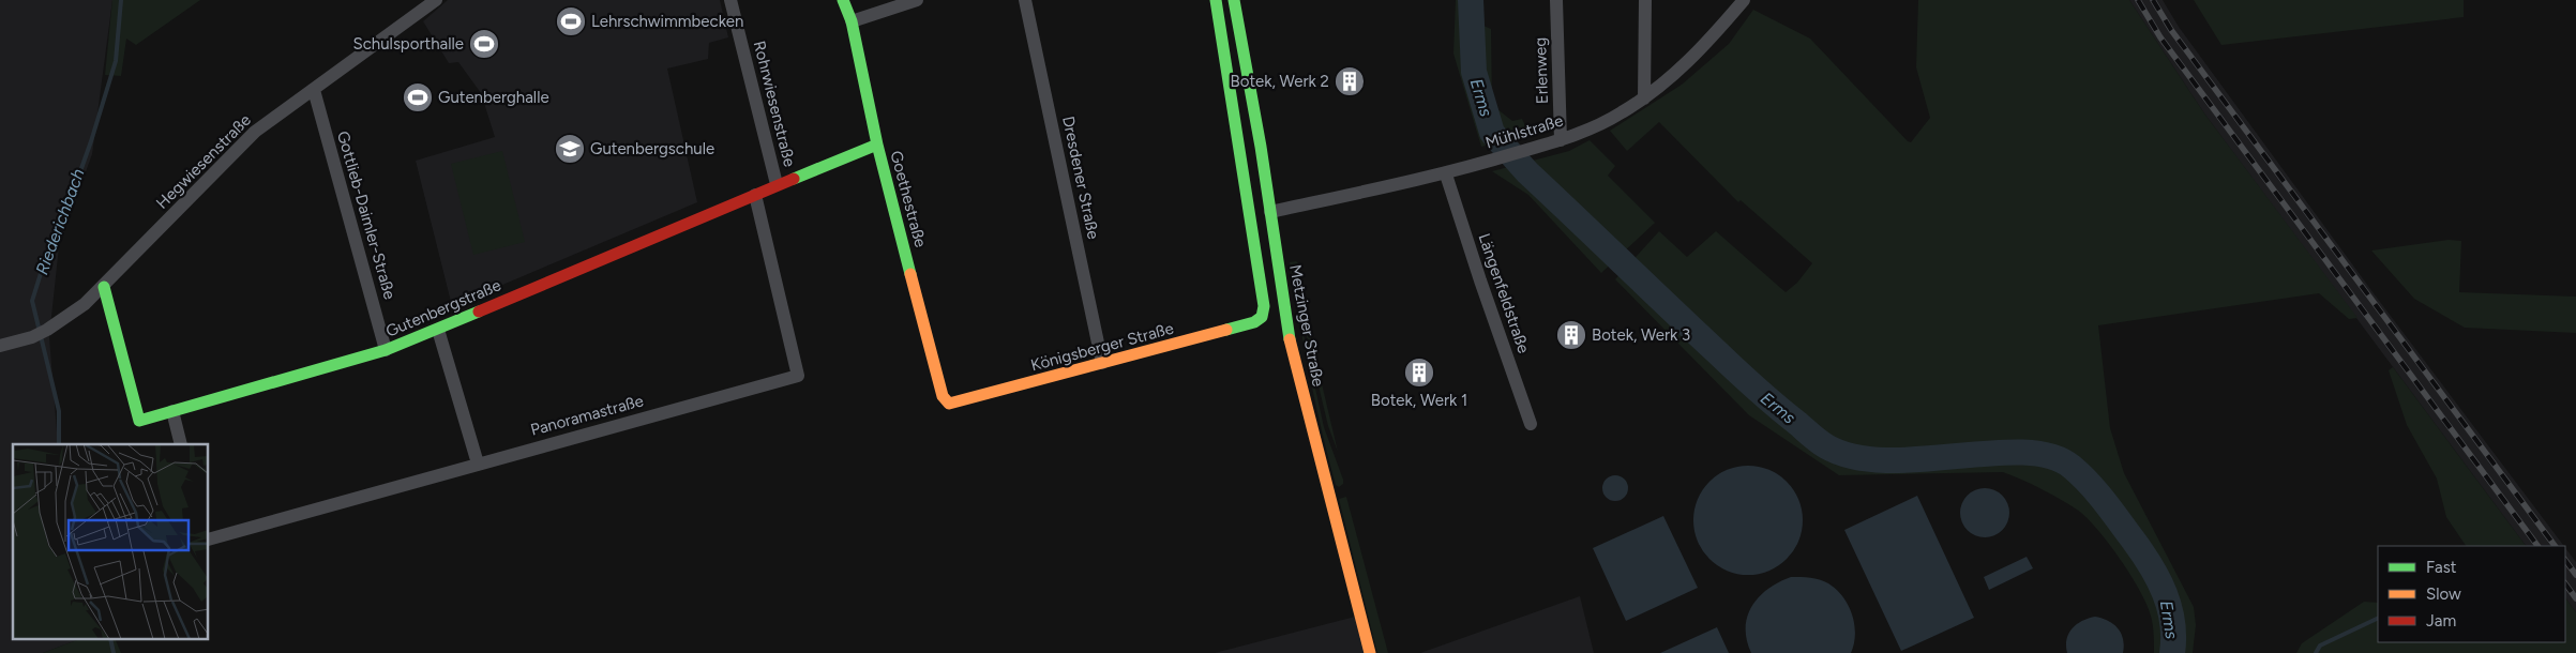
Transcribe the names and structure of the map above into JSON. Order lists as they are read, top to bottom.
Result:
{
  "streets": {
    "street": [
      "Erlenweg",
      "Rohrwiesenstraße",
      "Mühlstraße",
      "Hegwiesenstraße",
      "Dresdener Straße",
      "Goethestraße",
      "Gottlieb-Daimler-Straße",
      "Längenfeldstraße",
      "Gutenbergstraße",
      "Metzinger Straße",
      "Königsberger Straße",
      "Panoramastraße"
    ]
  },
  "crossings": [
    ["Erlenweg", "Mühlstraße"],
    ["Rohrwiesenstraße", "Gutenbergstraße"],
    ["Mühlstraße", "Längenfeldstraße"],
    ["Mühlstraße", "Metzinger Straße"],
    ["Hegwiesenstraße", "Gottlieb-Daimler-Straße"],
    ["Hegwiesenstraße", "Gutenbergstraße"],
    ["Dresdener Straße", "Königsberger Straße"],
    ["Goethestraße", "Gutenbergstraße"],
    ["Goethestraße", "Königsberger Straße"],
    ["Gottlieb-Daimler-Straße", "Gutenbergstraße"],
    ["Gutenbergstraße", "Panoramastraße"]
  ],
  "water": ["Erms", "Riederichbach"],
  "places": {
    "sports": ["Lehrschwimmbecken", "Schulsporthalle", "Gutenberghalle"],
    "building": ["Botek, Werk 2", "Botek, Werk 3", "Botek, Werk 1"],
    "school or university": ["Gutenbergschule"]
  },
  "legend": ["Fast", "Slow", "Jam"]
}
